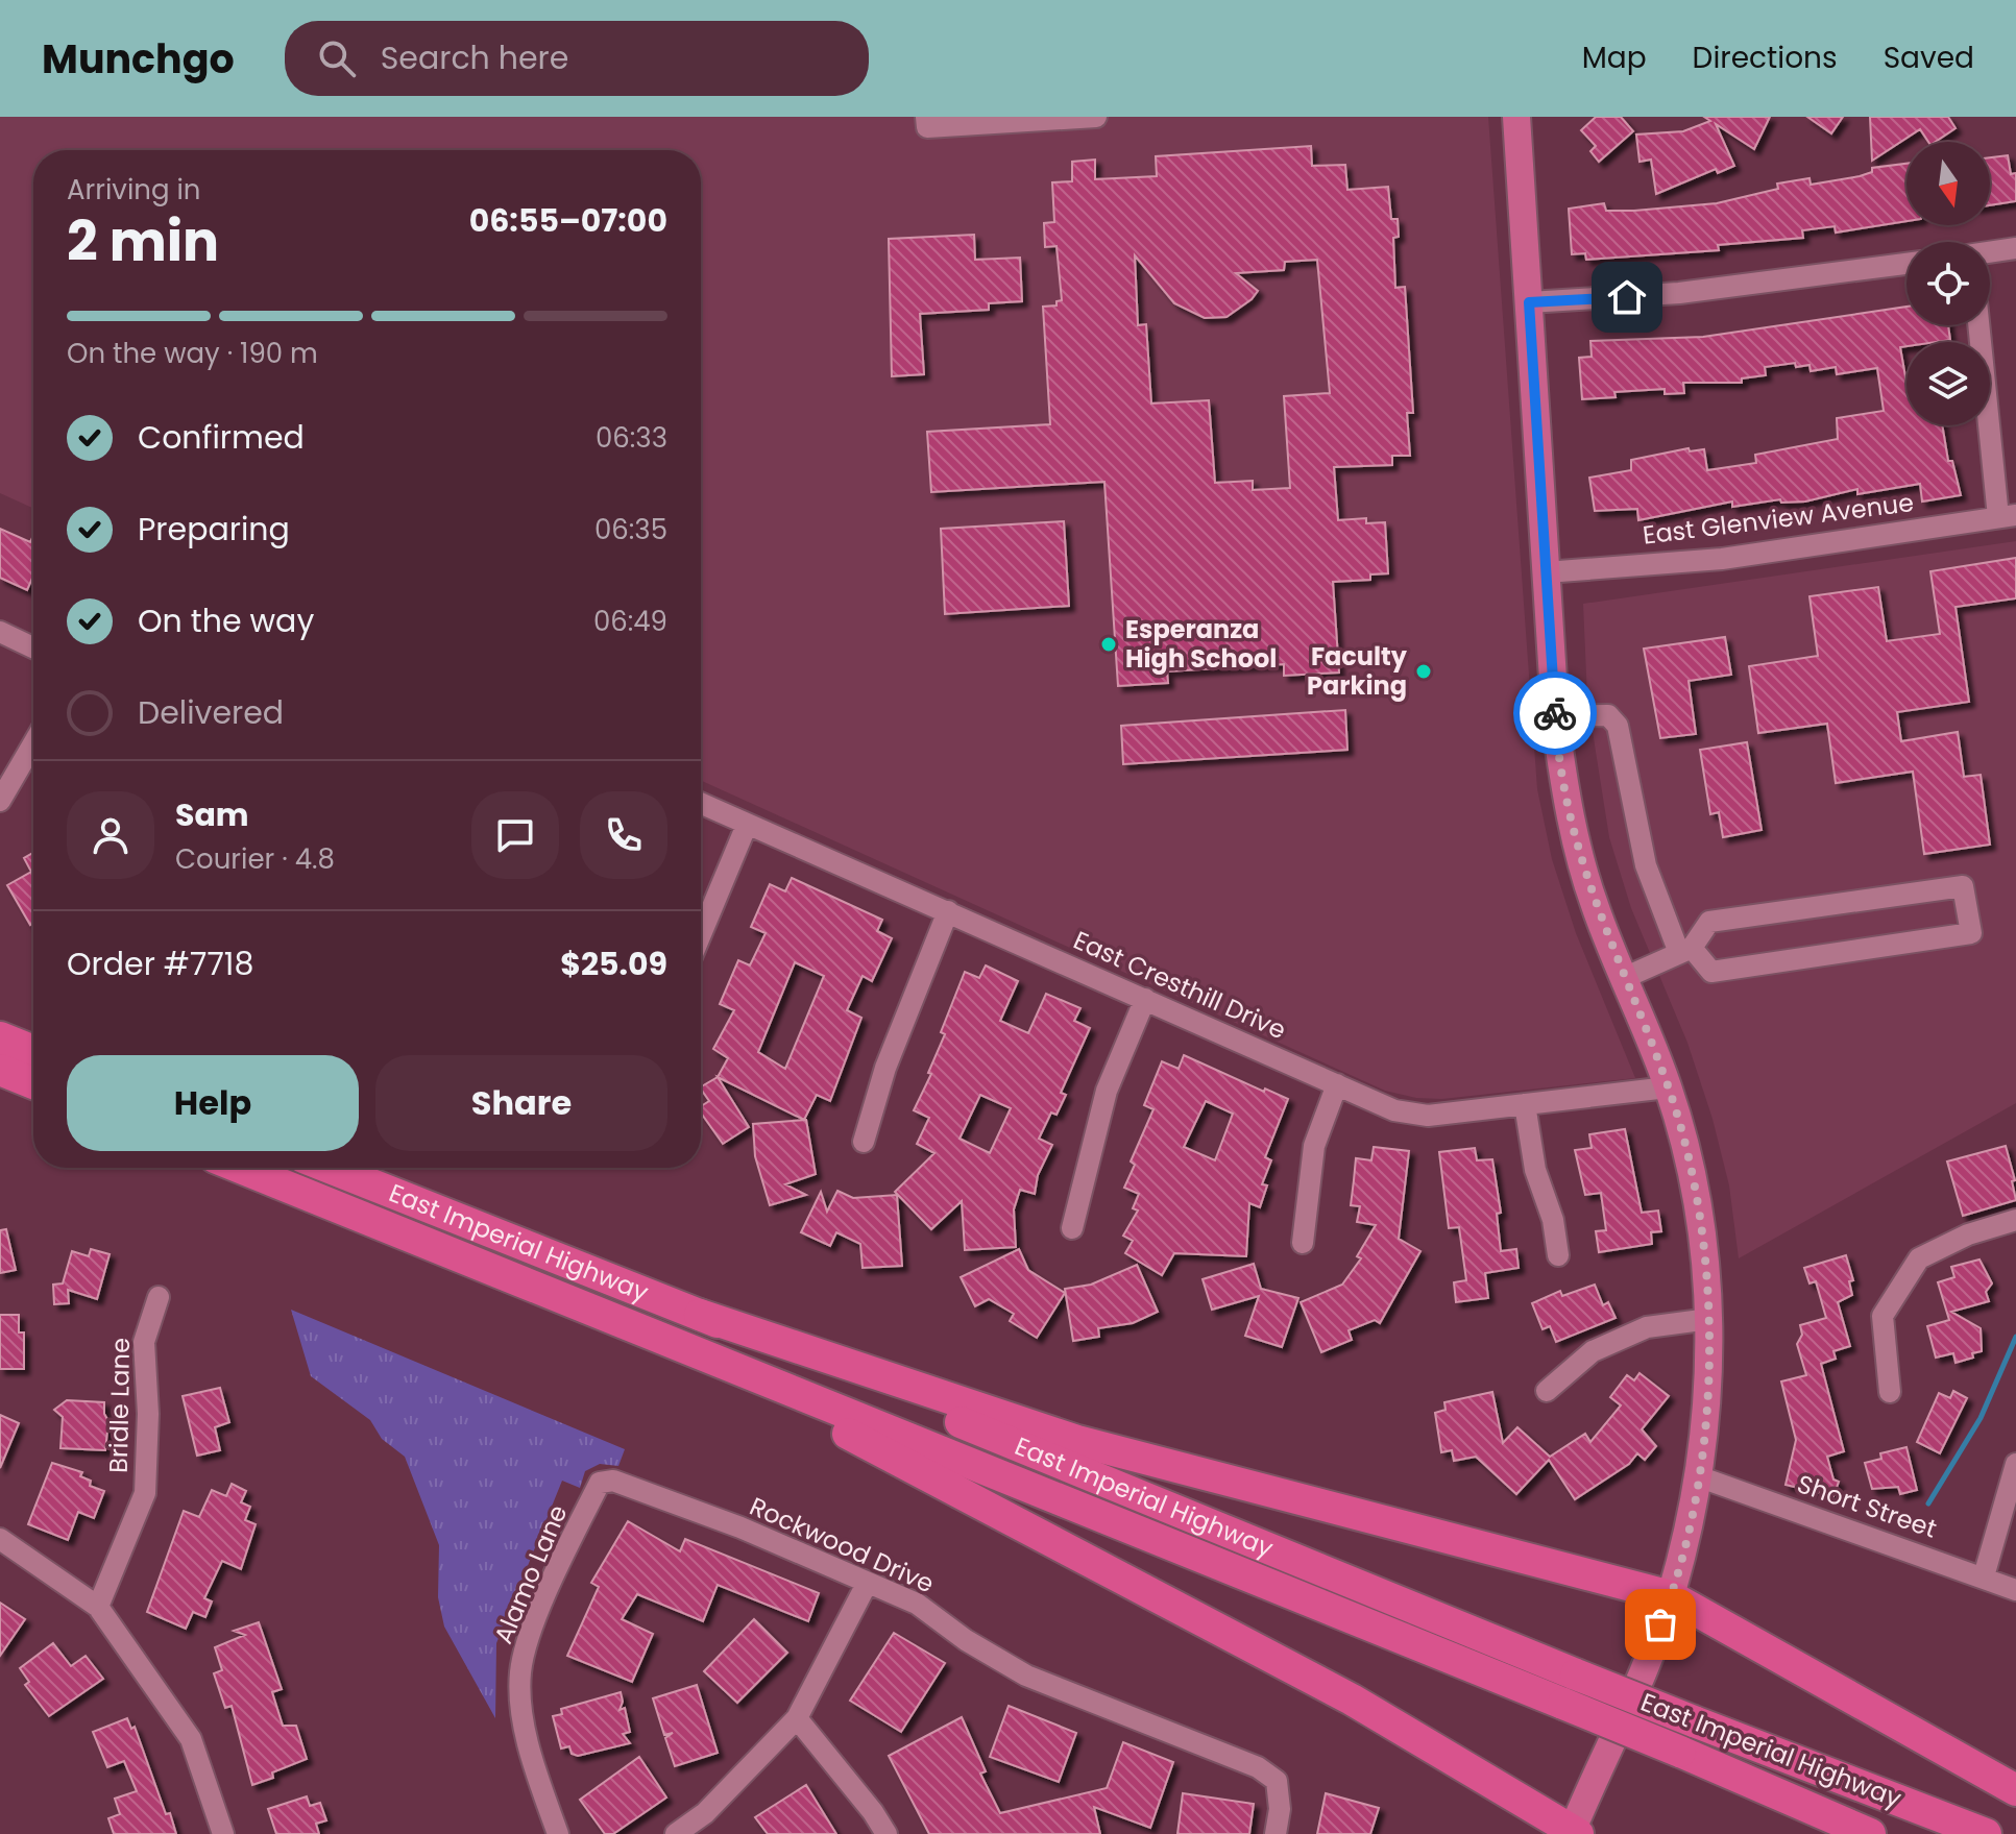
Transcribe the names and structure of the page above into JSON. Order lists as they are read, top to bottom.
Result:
{
  "streets": {
    "highway": ["East Imperial Highway"],
    "street": [
      "East Glenview Avenue",
      "East Cresthill Drive",
      "Bridle Lane",
      "Short Street",
      "Rockwood Drive",
      "Alamo Lane"
    ]
  },
  "crossings": [
    ["Rockwood Drive", "Alamo Lane"]
  ],
  "places": ["Esperanza High School", "Faculty Parking"],
  "north": "bottom",
  "page": {
    "header": "Munchgo",
    "search": "Search here",
    "nav": ["Map", "Directions", "Saved"],
    "heading": ["2 min", "Arriving in", "06:55–07:00"],
    "panel": [
      "Sam",
      "Courier · 4.8",
      "Order #7718",
      "$25.09"
    ],
    "bar": "On the way · 190 m",
    "list": [
      ["Confirmed", "06:33"],
      ["Preparing", "06:35"],
      ["On the way", "06:49"],
      "Delivered"
    ],
    "buttons": ["Help", "Share"]
  }
}
